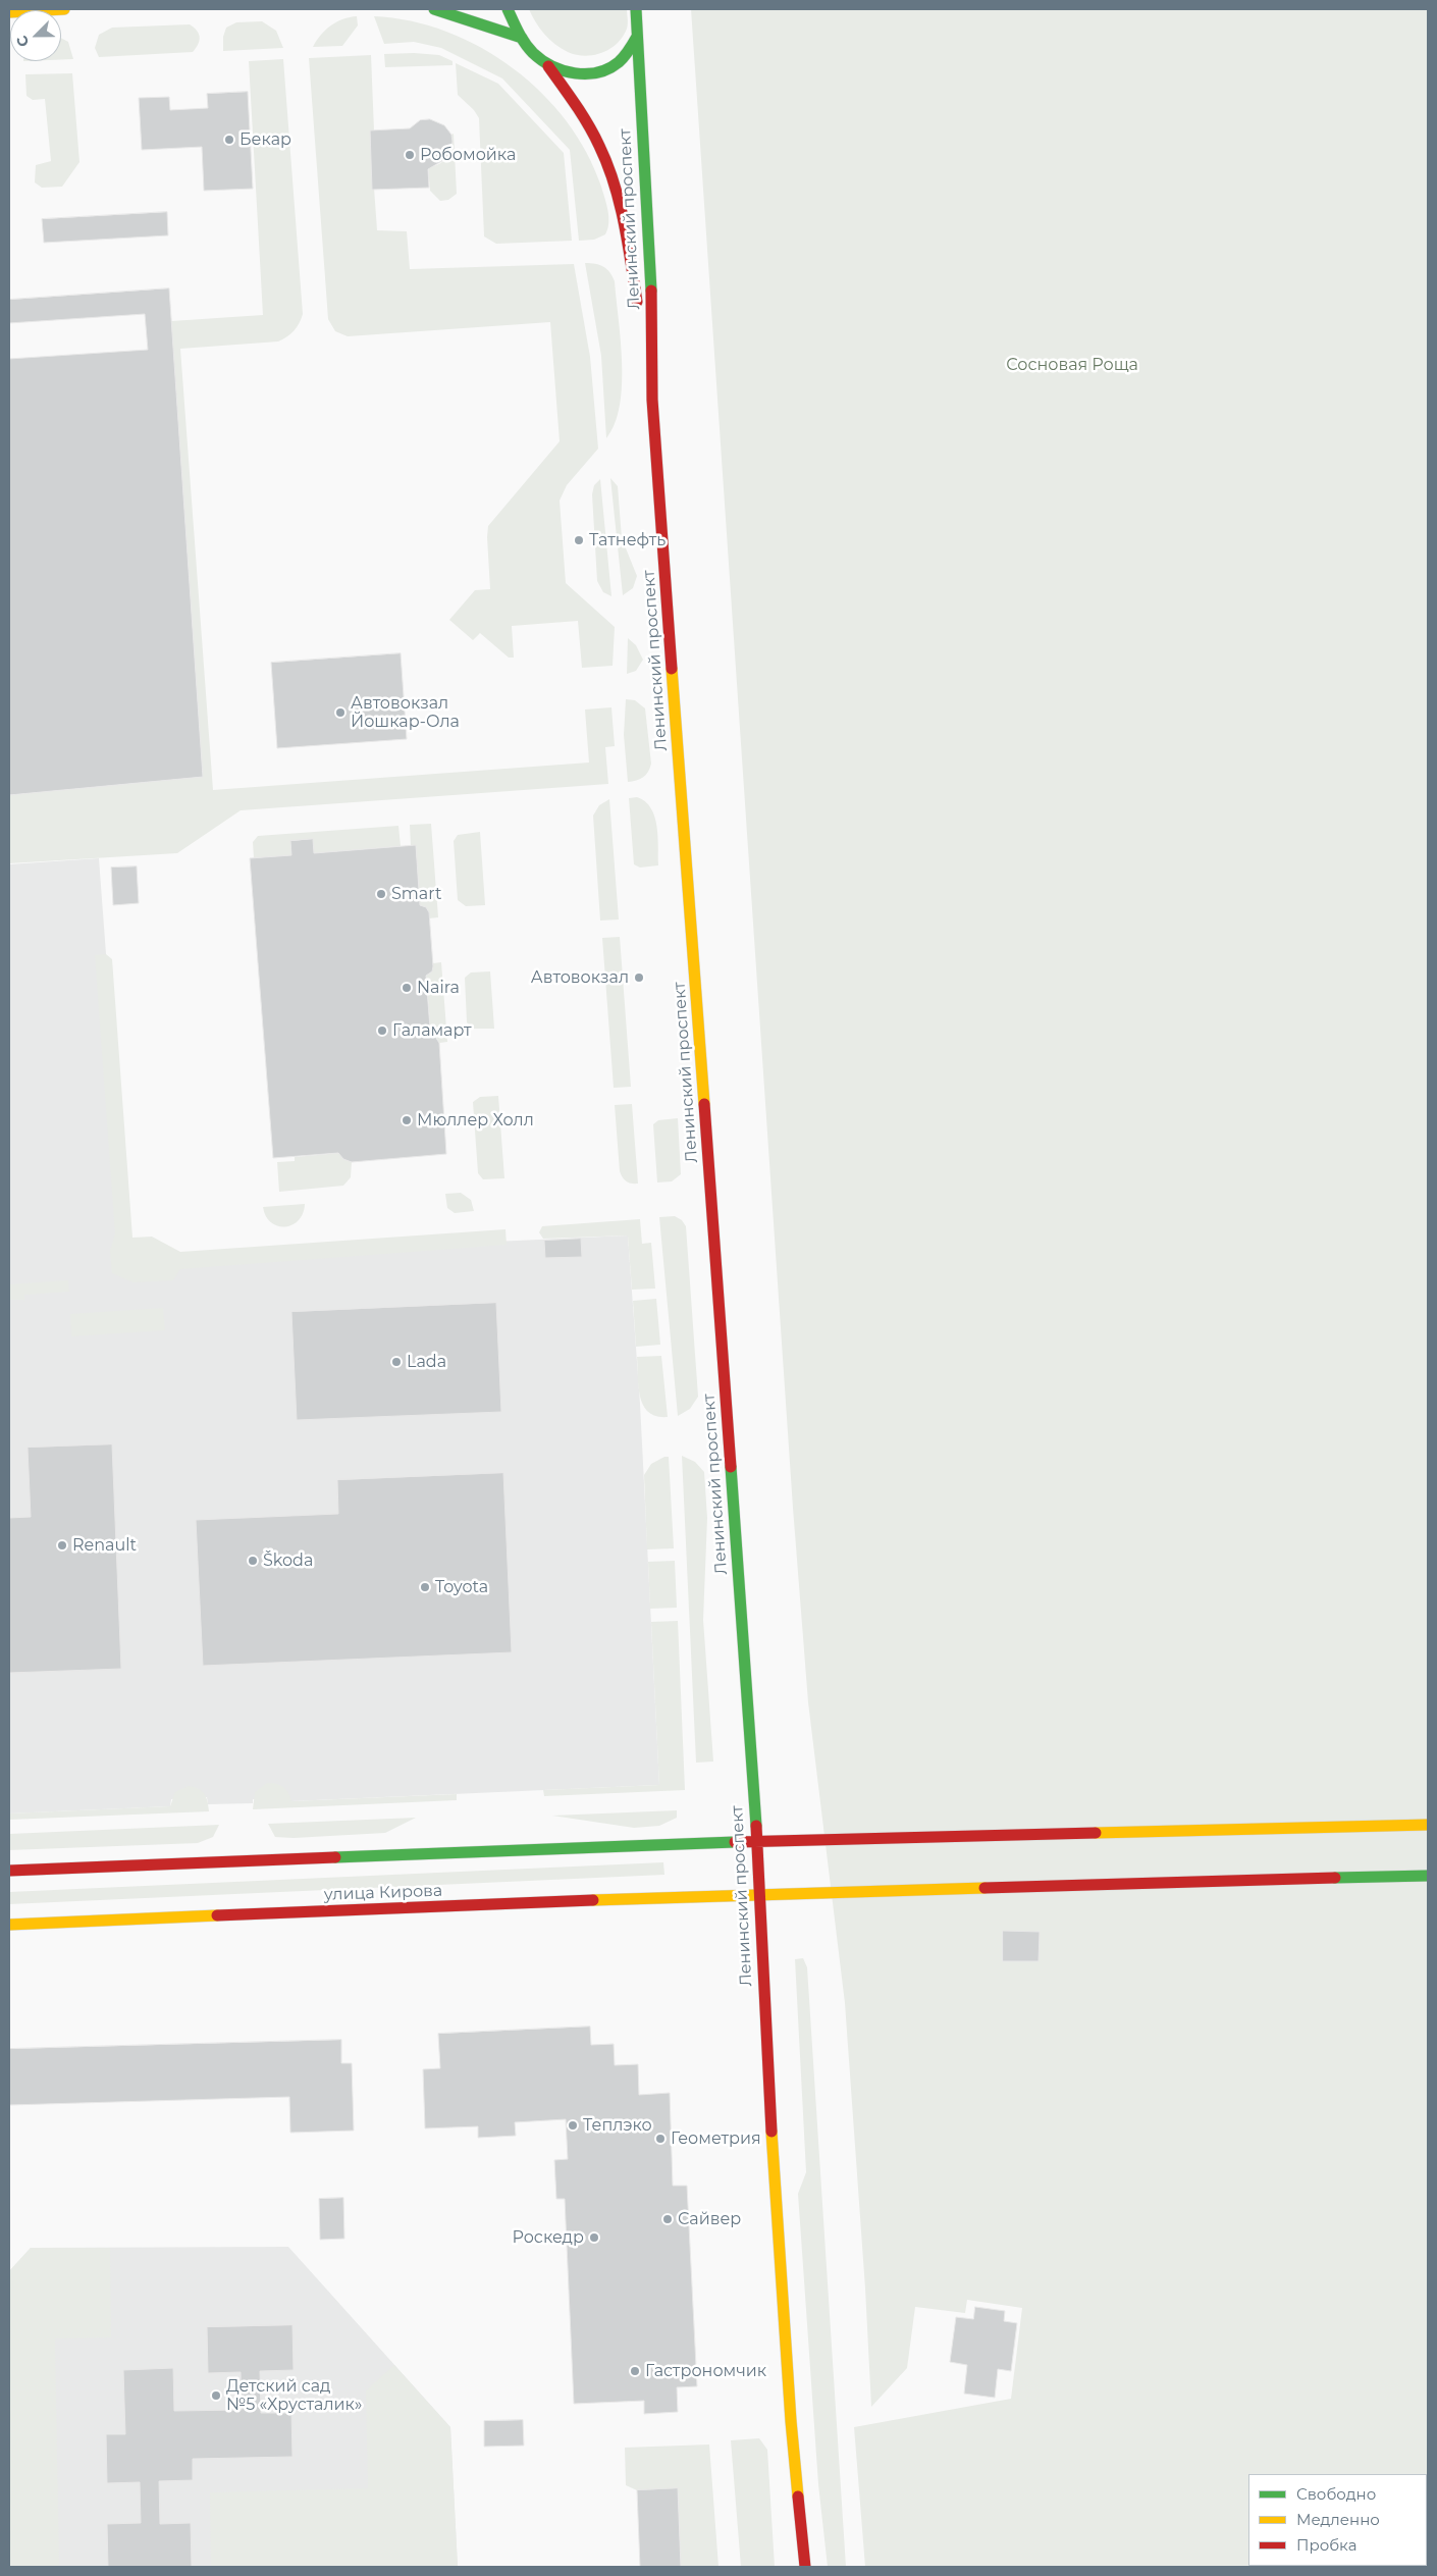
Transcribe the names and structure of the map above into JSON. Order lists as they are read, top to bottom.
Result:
{
  "streets": {
    "main road": ["Ленинский проспект", "улица Кирова"]
  },
  "crossings": [
    ["Ленинский проспект", "улица Кирова"]
  ],
  "parks": ["Сосновая Роща"],
  "places": [
    "Бекар",
    "Робомойка",
    "Татнефть",
    "Автовокзал Йошкар-Ола",
    "Smart",
    "Автовокзал",
    "Naira",
    "Галамарт",
    "Мюллер Холл",
    "Lada",
    "Renault",
    "Škoda",
    "Toyota",
    "Теплэко",
    "Геометрия",
    "Сайвер",
    "Роскедр",
    "Гастрономчик",
    "Детский сад №5 «Хрусталик»"
  ],
  "legend": ["Свободно", "Медленно", "Пробка"],
  "north": "bottom left"
}
